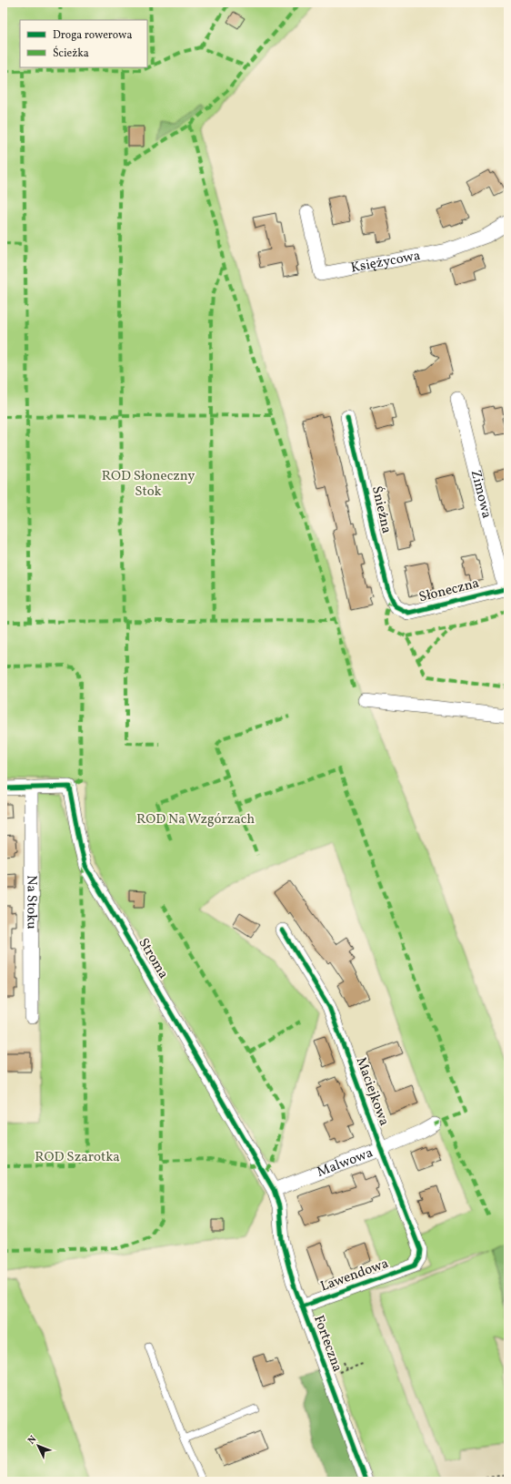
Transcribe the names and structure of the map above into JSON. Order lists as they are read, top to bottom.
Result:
{
  "streets": {
    "street": [
      "Księżycowa",
      "Zimowa",
      "Śnieżna",
      "Słoneczna",
      "Na Stoku",
      "Stroma",
      "Maciejkowa",
      "Malwowa",
      "Lawendowa",
      "Forteczna"
    ]
  },
  "crossings": [
    ["Zimowa", "Słoneczna"],
    ["Śnieżna", "Słoneczna"],
    ["Na Stoku", "Stroma"],
    ["Stroma", "Malwowa"],
    ["Stroma", "Forteczna"],
    ["Maciejkowa", "Malwowa"],
    ["Maciejkowa", "Lawendowa"],
    ["Malwowa", "Forteczna"],
    ["Lawendowa", "Forteczna"]
  ],
  "parks": ["ROD Słoneczny Stok", "ROD Na Wzgórzach", "ROD Szarotka"],
  "legend": ["Droga rowerowa", "Ścieżka"],
  "north": "top left"
}
